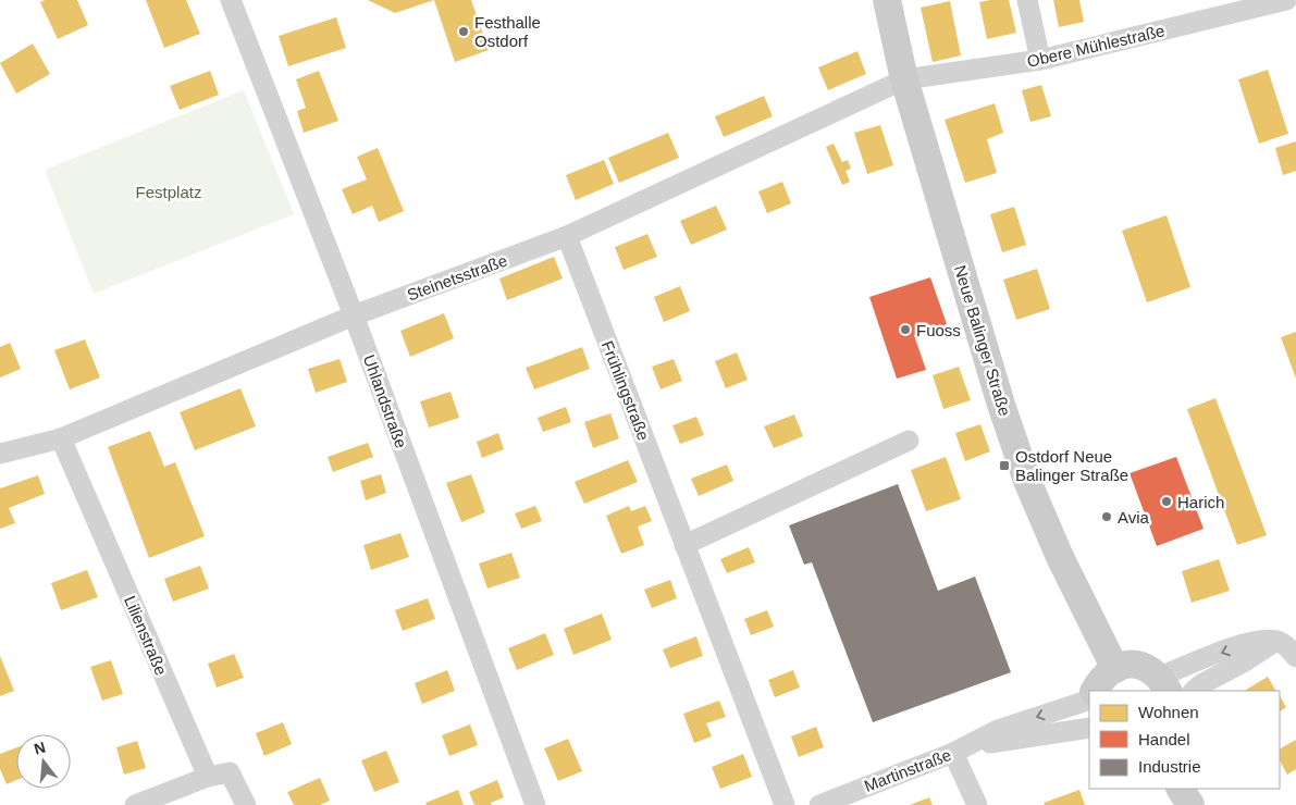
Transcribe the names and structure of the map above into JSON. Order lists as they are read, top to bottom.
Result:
{
  "streets": {
    "main road": ["Neue Balinger Straße"],
    "street": [
      "Obere Mühlestraße",
      "Steinetsstraße",
      "Frühlingstraße",
      "Uhlandstraße",
      "Lilienstraße",
      "Martinstraße"
    ]
  },
  "crossings": [
    ["Obere Mühlestraße", "Steinetsstraße"],
    ["Obere Mühlestraße", "Neue Balinger Straße"],
    ["Steinetsstraße", "Neue Balinger Straße"],
    ["Steinetsstraße", "Frühlingstraße"],
    ["Steinetsstraße", "Uhlandstraße"],
    ["Steinetsstraße", "Lilienstraße"]
  ],
  "parks": ["Festplatz"],
  "places": {
    "other": [
      "Festhalle Ostdorf",
      "Fuoss",
      "Harich",
      "Avia"
    ],
    "transit": ["Ostdorf Neue Balinger Straße"]
  },
  "legend": ["Wohnen", "Handel", "Industrie"],
  "north": "top"
}
